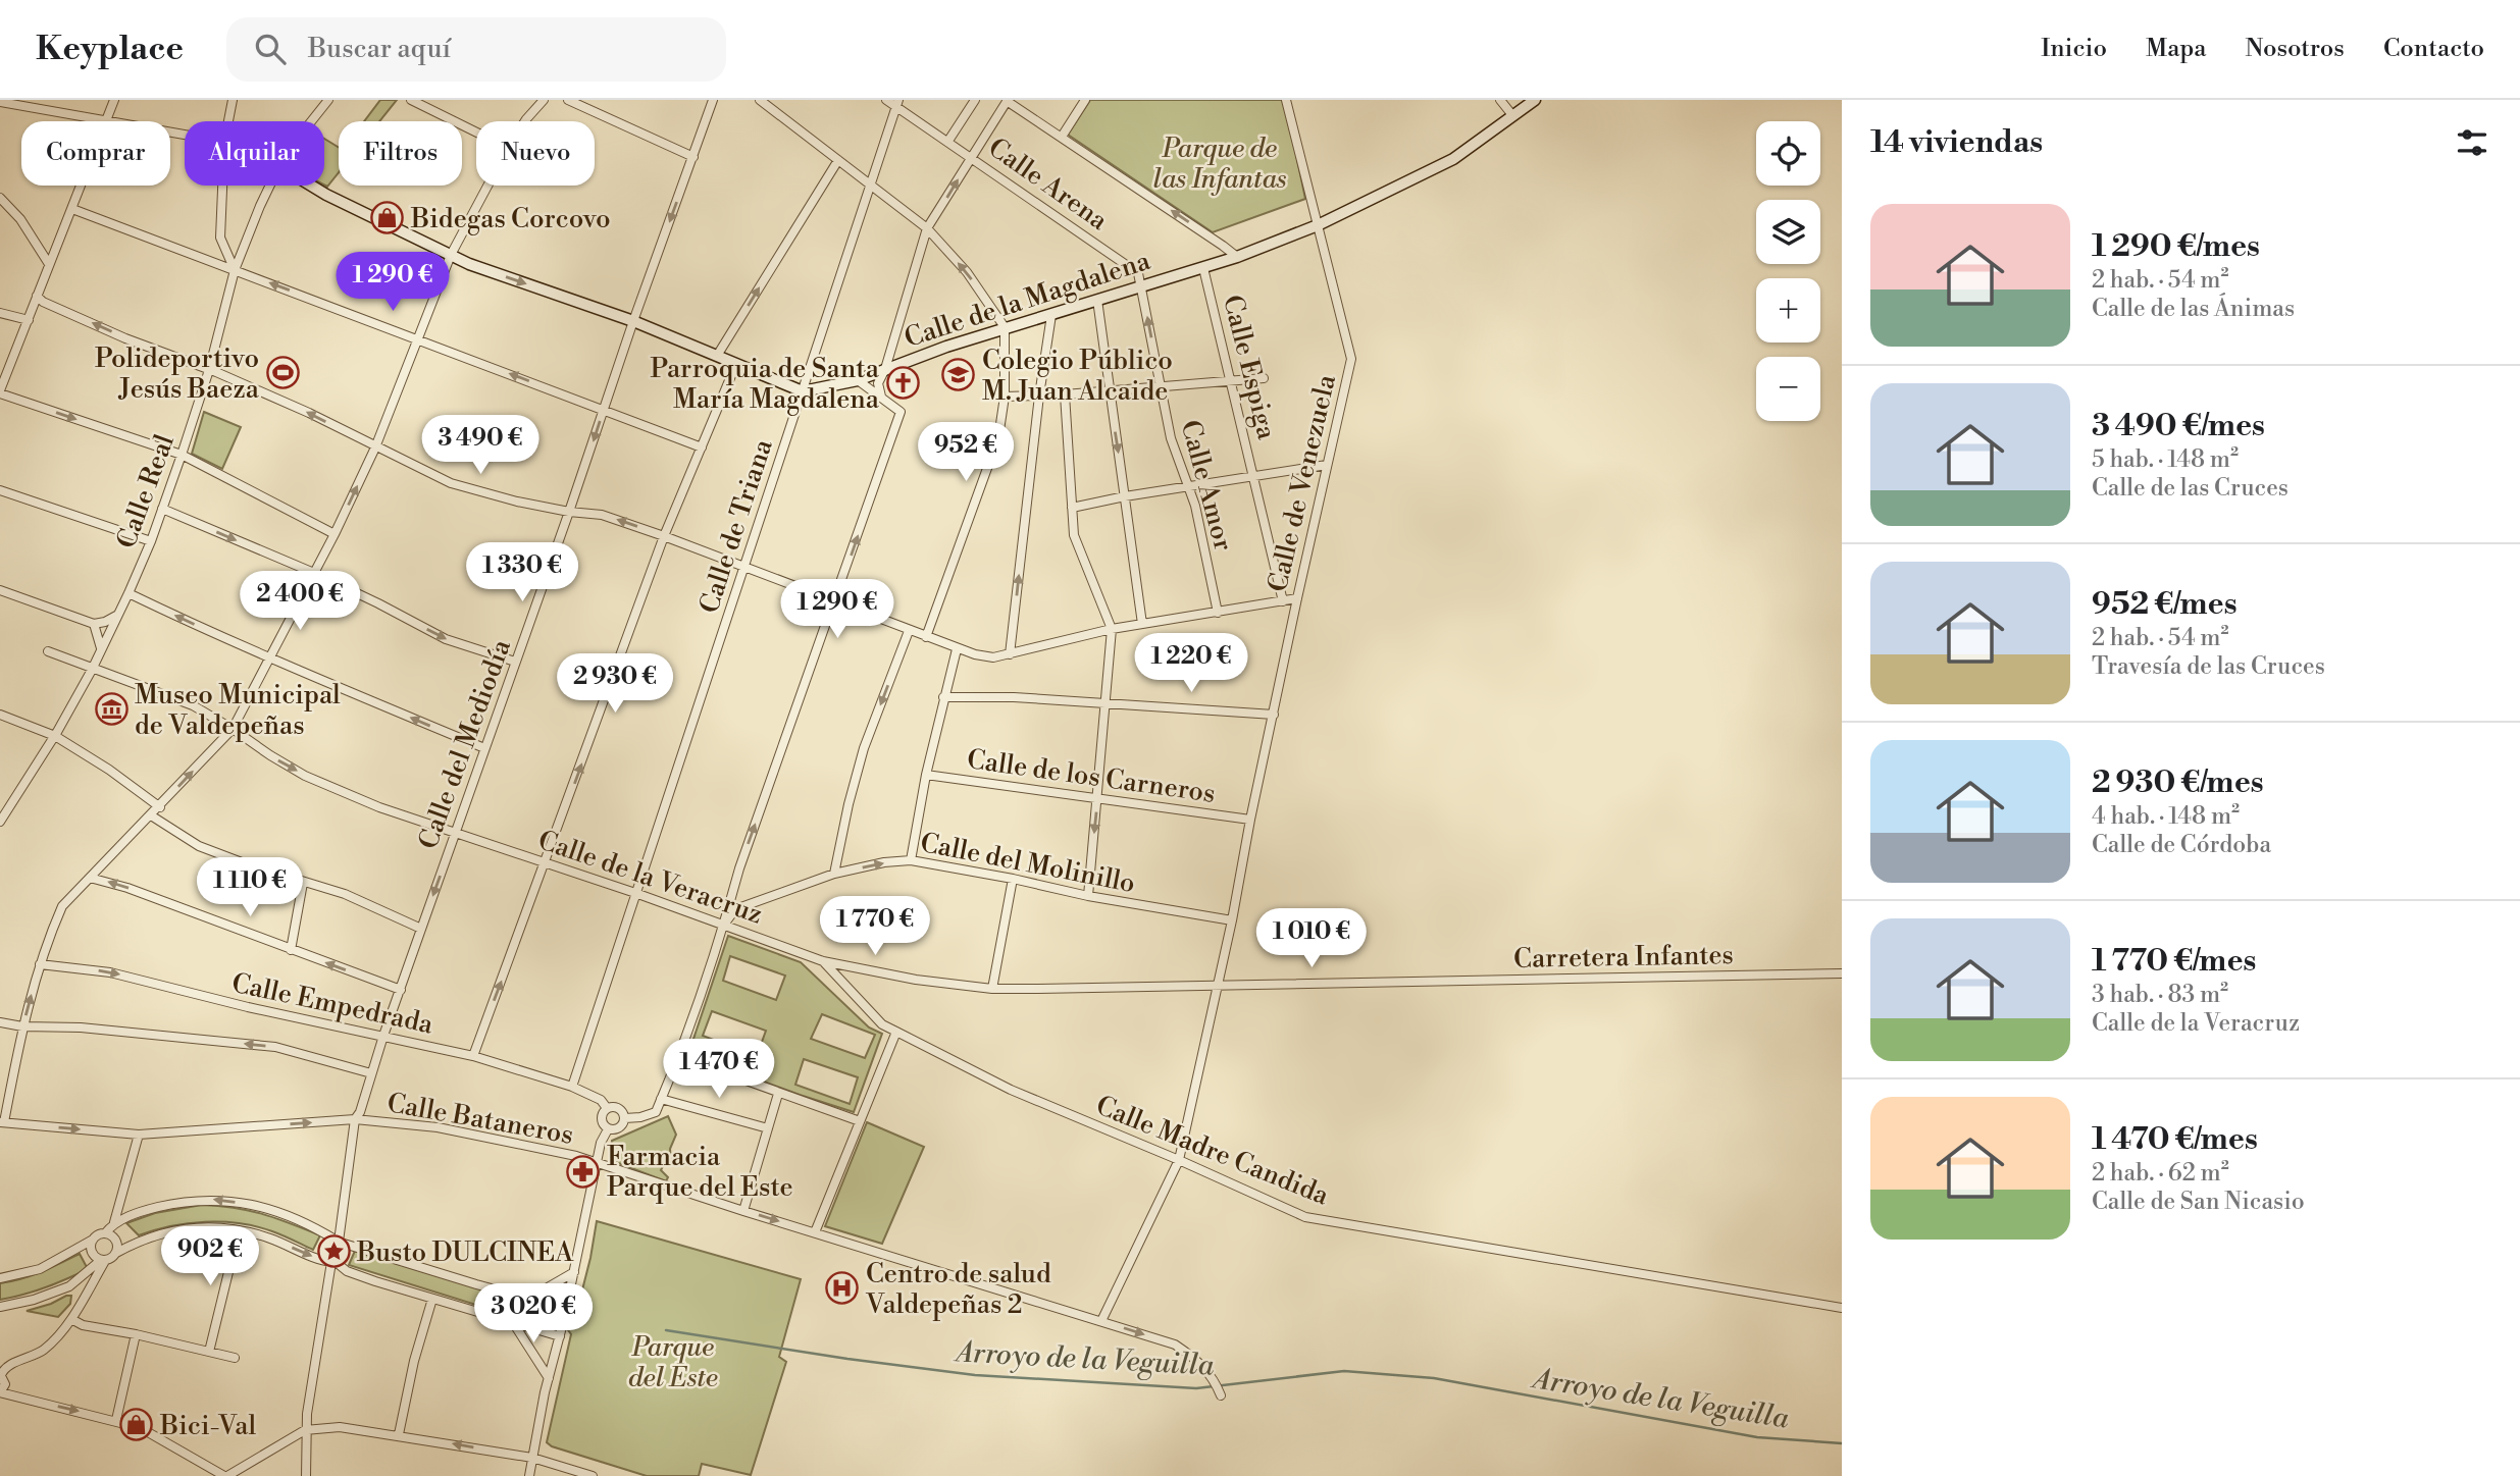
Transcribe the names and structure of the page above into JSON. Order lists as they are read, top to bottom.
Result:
{
  "streets": {
    "street": [
      "Calle Arena",
      "Calle de la Magdalena",
      "Calle Espiga",
      "Calle de Venezuela",
      "Calle Amor",
      "Calle Real",
      "Calle de Triana",
      "Calle del Mediodía",
      "Calle de los Carneros",
      "Calle del Molinillo",
      "Calle de la Veracruz",
      "Carretera Infantes",
      "Calle Empedrada",
      "Calle Bataneros",
      "Calle Madre Candida"
    ]
  },
  "crossings": [
    ["Calle Arena", "Calle de la Magdalena"],
    ["Calle Arena", "Calle Amor"],
    ["Calle Arena", "Calle de Triana"],
    ["Calle de la Magdalena", "Calle Espiga"],
    ["Calle de la Magdalena", "Calle de Venezuela"],
    ["Calle de la Magdalena", "Calle Amor"],
    ["Calle de la Magdalena", "Calle de Triana"],
    ["Calle de Venezuela", "Calle de los Carneros"],
    ["Calle de Venezuela", "Calle del Molinillo"],
    ["Calle de Venezuela", "Calle de la Veracruz"],
    ["Calle de Venezuela", "Calle Bataneros"],
    ["Calle de Venezuela", "Calle Madre Candida"],
    ["Calle Real", "Calle de la Veracruz"],
    ["Calle de Triana", "Calle de la Veracruz"],
    ["Calle de Triana", "Calle Empedrada"],
    ["Calle del Mediodía", "Calle de la Veracruz"],
    ["Calle del Mediodía", "Calle Empedrada"],
    ["Calle del Mediodía", "Calle Bataneros"],
    ["Calle del Molinillo", "Calle de la Veracruz"],
    ["Calle de la Veracruz", "Carretera Infantes"],
    ["Calle de la Veracruz", "Calle Madre Candida"]
  ],
  "one_way": ["Calle Bataneros"],
  "water": ["Arroyo de la Veguilla"],
  "parks": ["Parque de las Infantas", "Parque del Este"],
  "places": {
    "shop": ["Bidegas Corcovo", "Bici-Val"],
    "sports": ["Polideportivo Jesús Baeza"],
    "school or university": ["Colegio Público M. Juan Alcaide"],
    "church": ["Parroquia de Santa María Magdalena"],
    "museum": ["Museo Municipal de Valdepeñas"],
    "pharmacy": ["Farmacia Parque del Este"],
    "place": ["Busto DULCINEA"],
    "hospital": ["Centro de salud Valdepeñas 2"]
  },
  "page": {
    "header": "Keyplace",
    "search": "Buscar aquí",
    "nav": [
      "Inicio",
      "Mapa",
      "Nosotros",
      "Contacto"
    ],
    "heading": "14 viviendas",
    "map_buttons": ["+", "−"],
    "chip": [
      "Comprar",
      "Alquilar",
      "Filtros",
      "Nuevo"
    ],
    "list": [
      {
        "name": "1 290 €/mes",
        "note": "2 hab. · 54 m² · Calle de las Ánimas"
      },
      {
        "name": "3 490 €/mes",
        "note": "5 hab. · 148 m² · Calle de las Cruces"
      },
      {
        "name": "952 €/mes",
        "note": "2 hab. · 54 m² · Travesía de las Cruces"
      },
      {
        "name": "2 930 €/mes",
        "note": "4 hab. · 148 m² · Calle de Córdoba"
      },
      {
        "name": "1 770 €/mes",
        "note": "3 hab. · 83 m² · Calle de la Veracruz"
      },
      {
        "name": "1 470 €/mes",
        "note": "2 hab. · 62 m² · Calle de San Nicasio"
      }
    ],
    "price": [
      "1 290 €",
      "3 490 €",
      "952 €",
      "1 330 €",
      "2 400 €",
      "1 290 €",
      "1 220 €",
      "2 930 €",
      "1 110 €",
      "1 770 €",
      "1 010 €",
      "1 470 €",
      "902 €",
      "3 020 €"
    ]
  }
}
